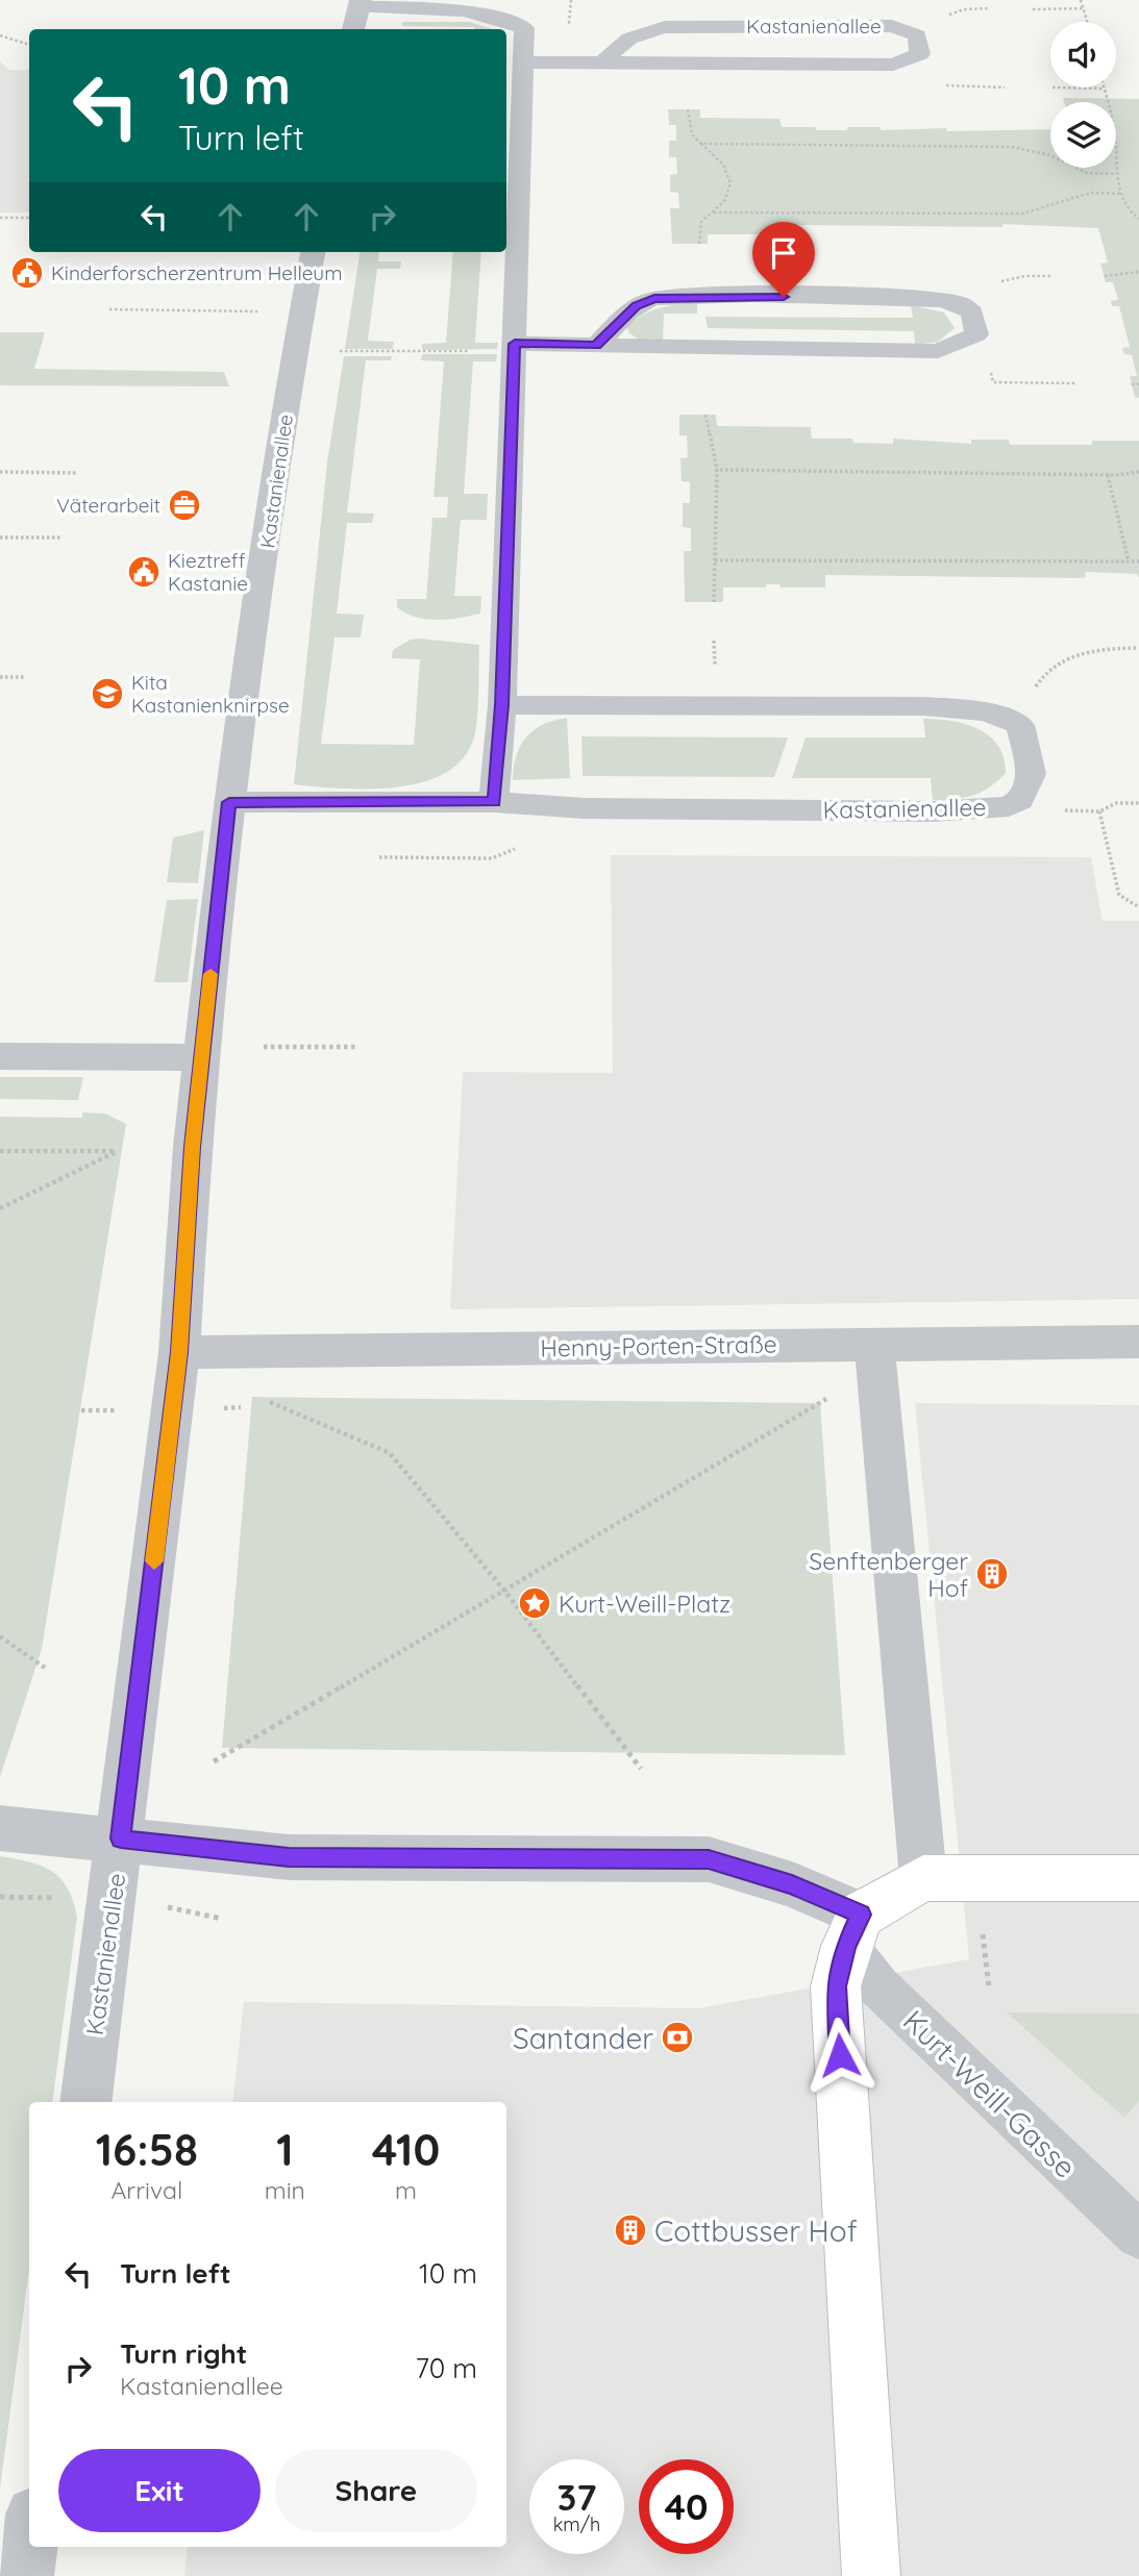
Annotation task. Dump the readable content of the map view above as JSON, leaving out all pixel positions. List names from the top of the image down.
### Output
{
  "streets": {
    "street": ["Kastanienallee", "Henny-Porten-Straße"],
    "lane": ["Kurt-Weill-Gasse"]
  },
  "crossings": [
    ["Kastanienallee", "Henny-Porten-Straße"]
  ],
  "places": {
    "public building": ["Kinderforscherzentrum Helleum", "Kieztreff Kastanie"],
    "office": ["Väterarbeit"],
    "school or university": ["Kita Kastanienknirpse"],
    "building": ["Senftenberger Hof", "Cottbusser Hof"],
    "place": ["Kurt-Weill-Platz"],
    "bank": ["Santander"]
  },
  "page": {
    "turn": ["10 m", "Turn left"],
    "eta": [
      "16:58",
      "Arrival",
      "1",
      "min",
      "410",
      "m"
    ],
    "list": [
      {
        "name": "Turn left",
        "value": "10 m"
      },
      {
        "name": "Turn right",
        "note": "Kastanienallee",
        "value": "70 m"
      }
    ],
    "buttons": ["Exit", "Share"],
    "speed": "37 km/h",
    "limit": "40"
  }
}
